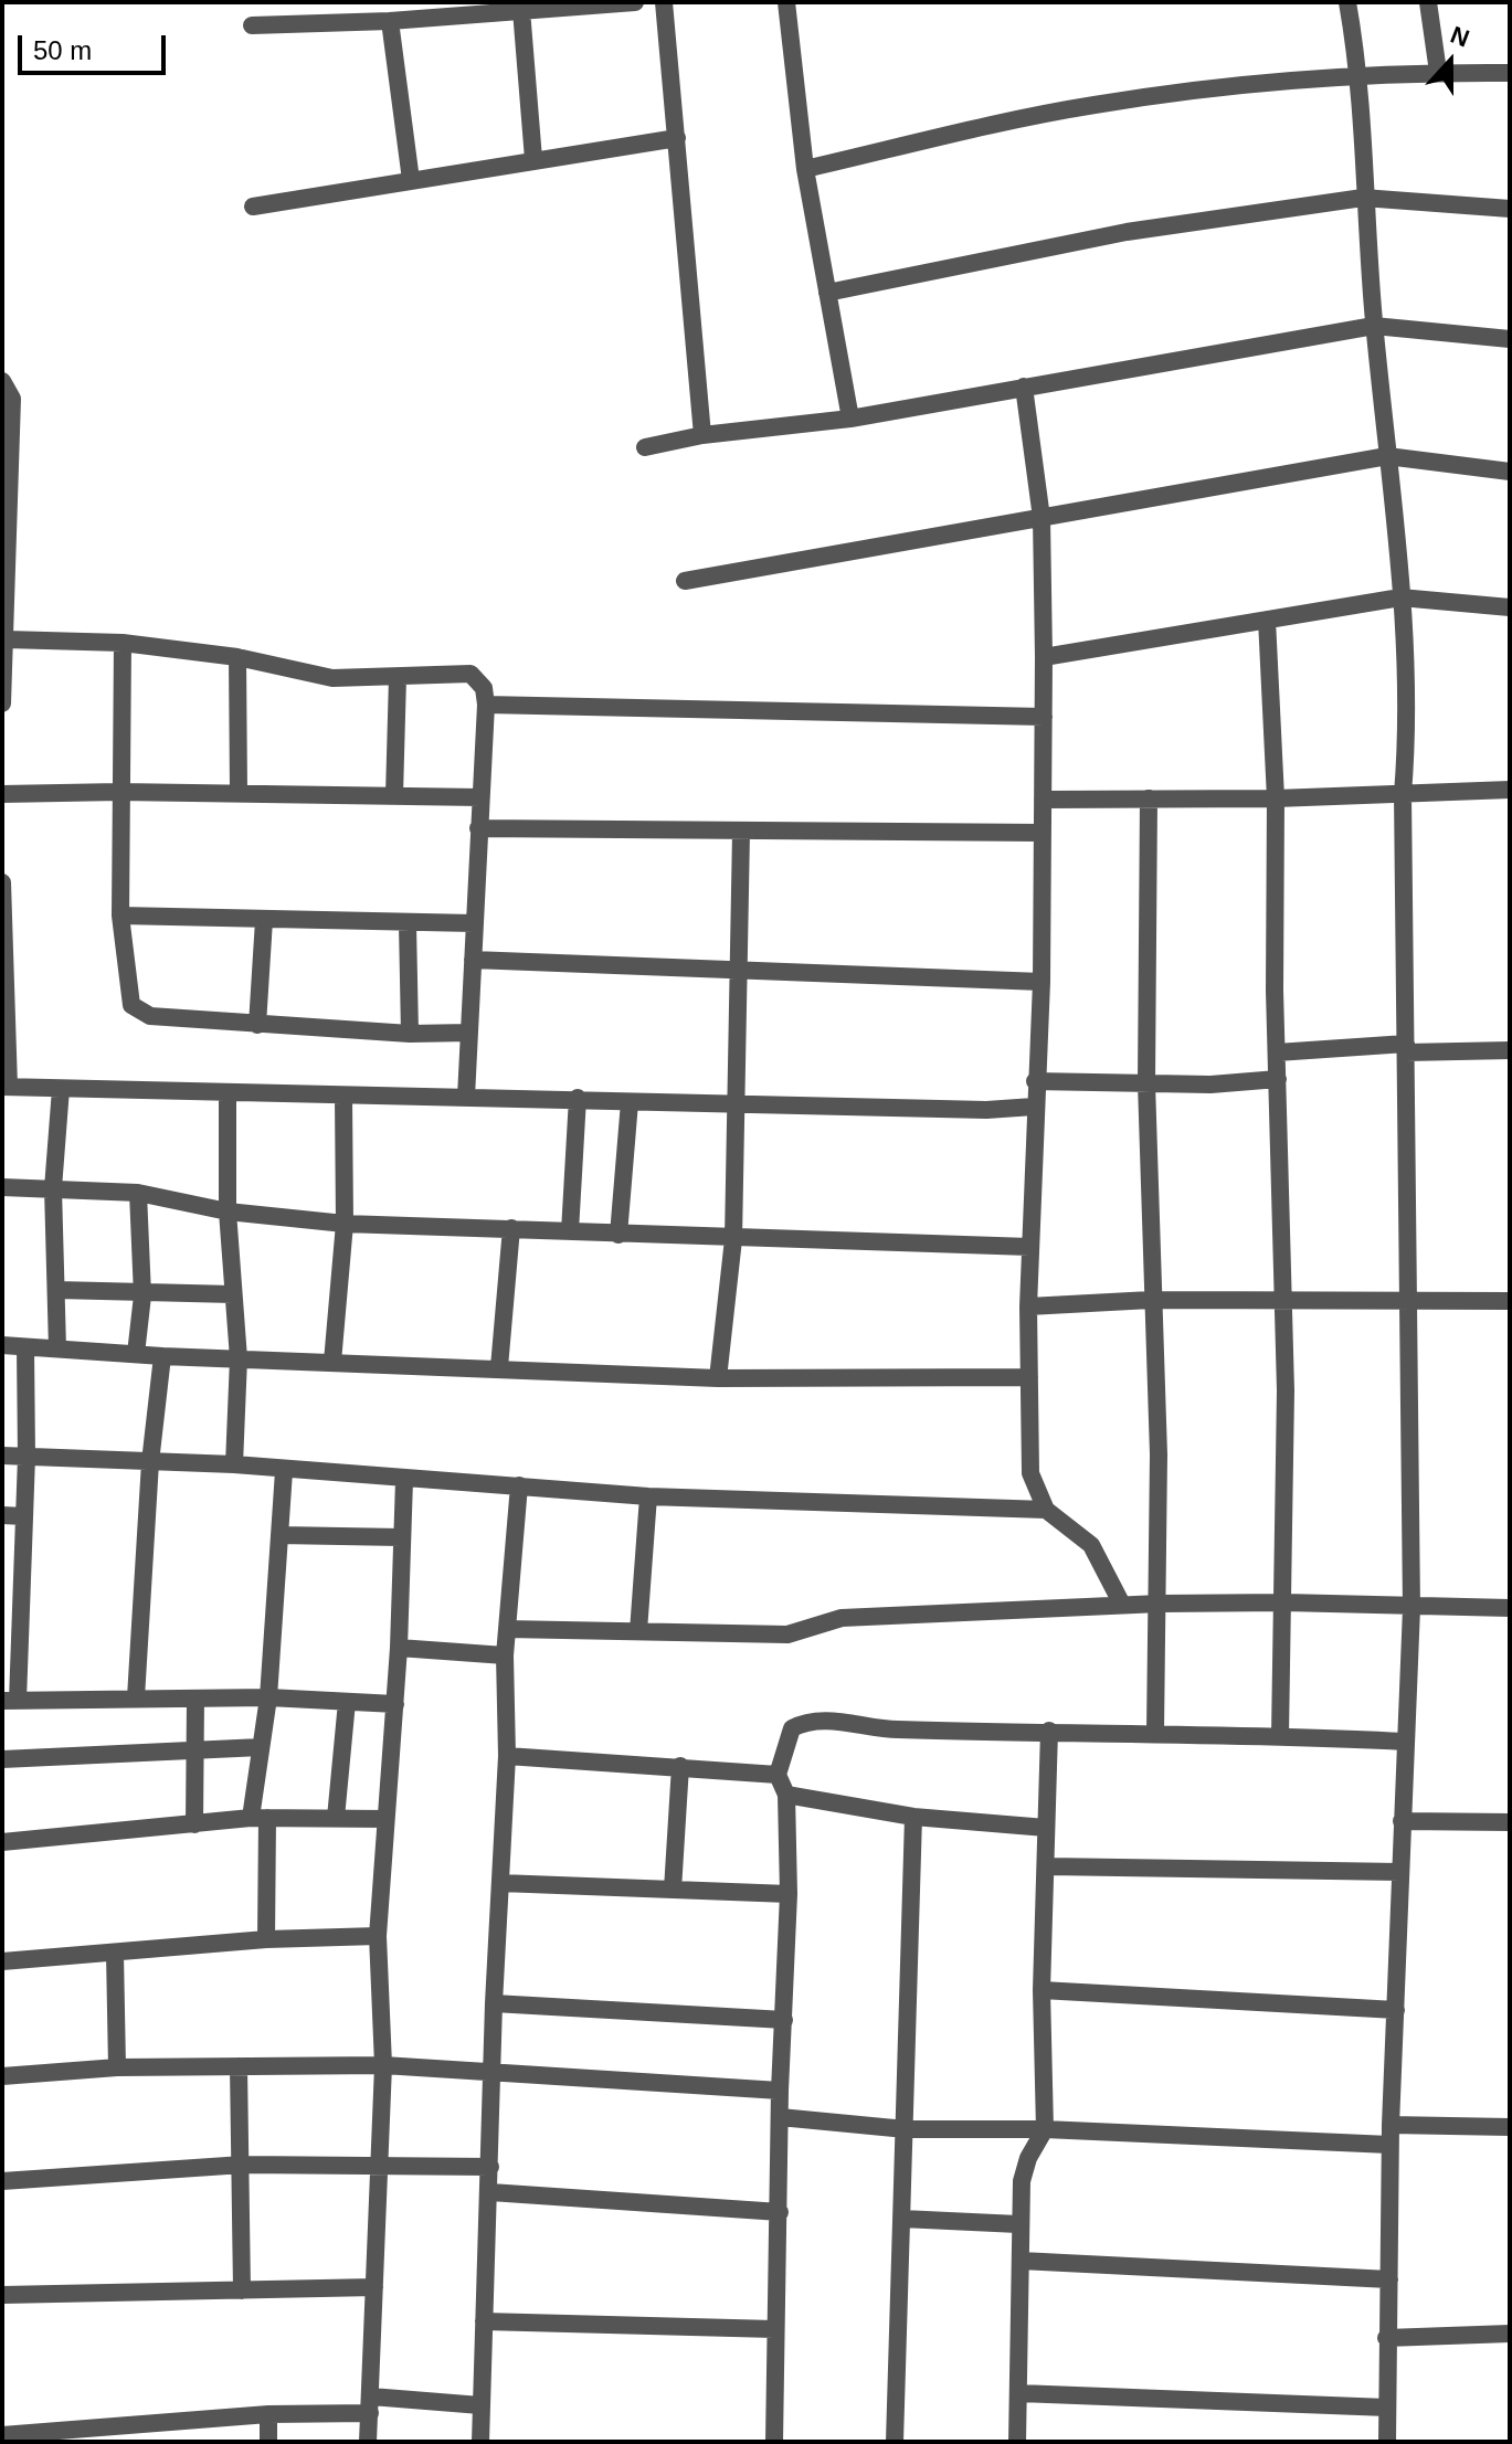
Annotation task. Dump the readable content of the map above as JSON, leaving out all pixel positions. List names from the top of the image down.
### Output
{
  "scale_bar": "50 m",
  "north": "top"
}
